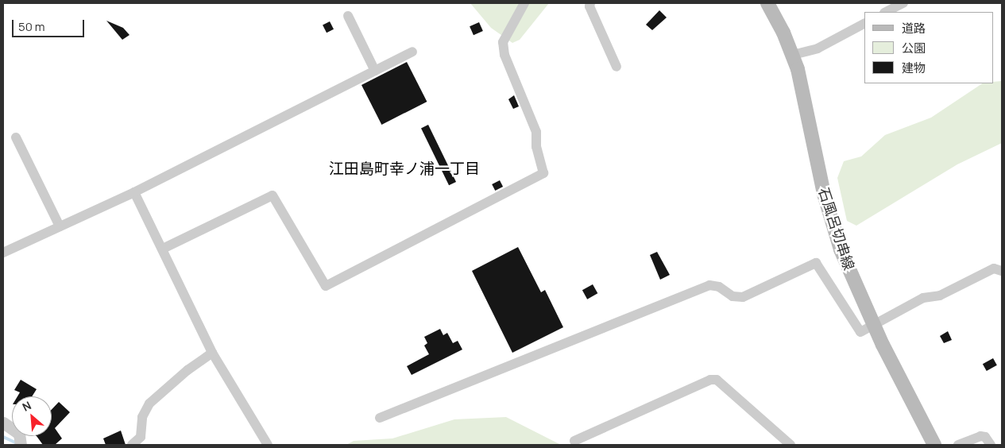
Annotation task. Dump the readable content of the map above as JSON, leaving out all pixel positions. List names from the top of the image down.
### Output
{
  "streets": {
    "main road": ["石風呂切串線"]
  },
  "districts": ["江田島町幸ノ浦一丁目"],
  "legend": ["道路", "公園", "建物"],
  "scale_bar": "50 m",
  "north": "top left"
}
